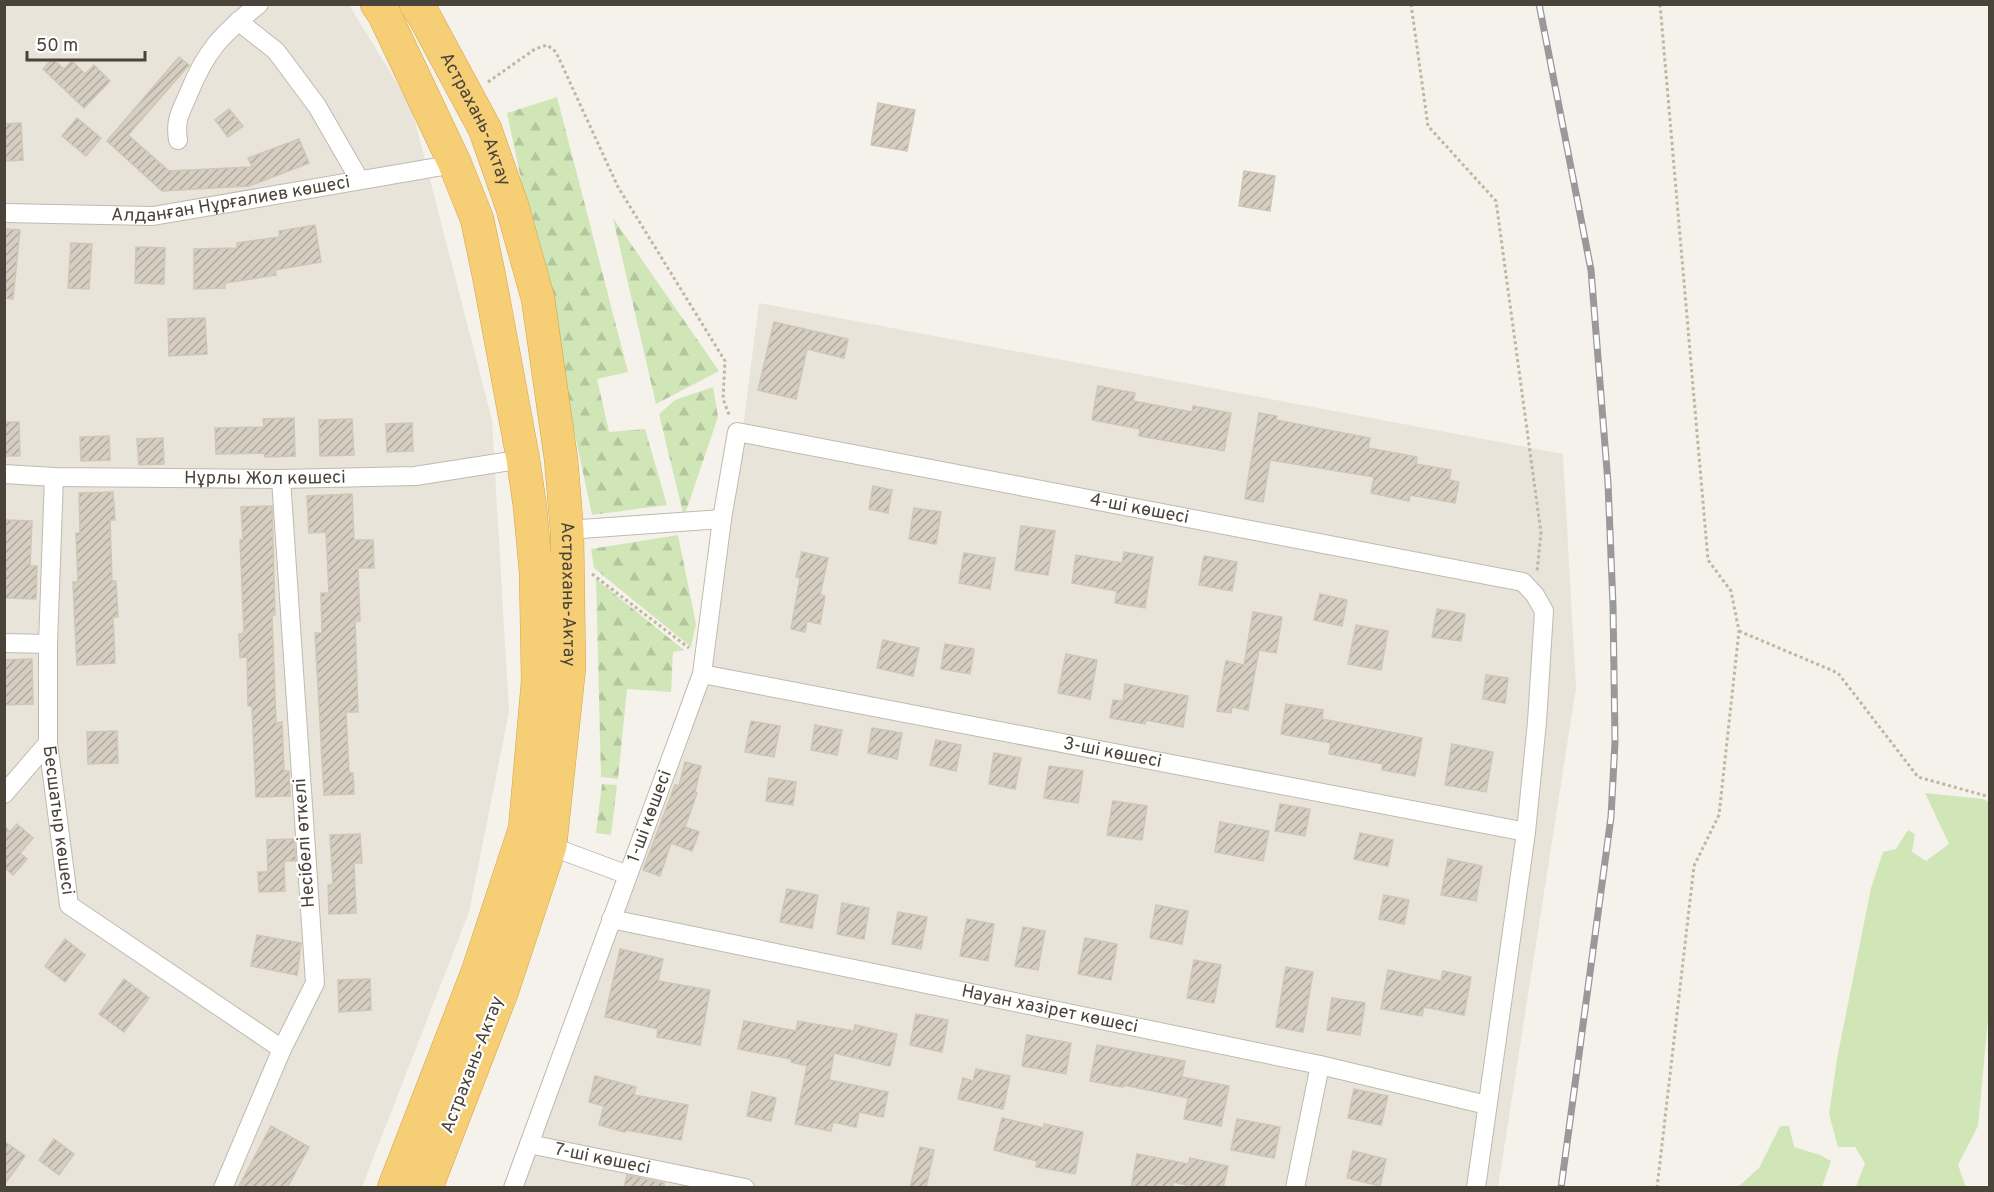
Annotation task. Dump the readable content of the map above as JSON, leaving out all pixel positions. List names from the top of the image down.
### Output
{
  "streets": {
    "highway": ["Астрахань-Актау"],
    "street": [
      "Алданған Нұрғалиев көшесі",
      "Нұрлы Жол көшесі",
      "4-шi көшесі",
      "3-шi көшесі",
      "1-шi көшесі",
      "Бесшатыр көшесі",
      "Несібелі өткелі",
      "Науан хазірет көшесі",
      "7-шi көшесі"
    ]
  },
  "crossings": [
    ["Нұрлы Жол көшесі", "Бесшатыр көшесі"],
    ["Нұрлы Жол көшесі", "Несібелі өткелі"],
    ["4-шi көшесі", "1-шi көшесі"],
    ["3-шi көшесі", "1-шi көшесі"],
    ["1-шi көшесі", "Науан хазірет көшесі"],
    ["1-шi көшесі", "7-шi көшесі"],
    ["Бесшатыр көшесі", "Несібелі өткелі"]
  ],
  "scale_bar": "50 m"
}
